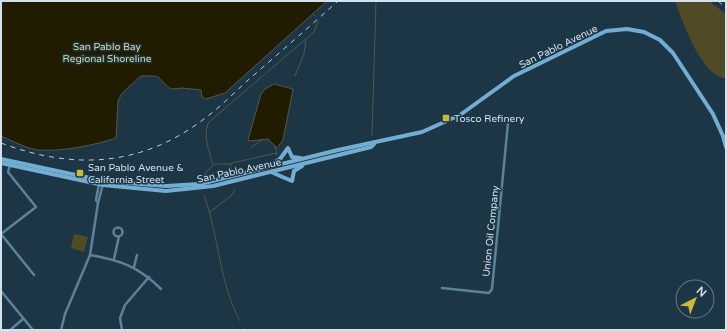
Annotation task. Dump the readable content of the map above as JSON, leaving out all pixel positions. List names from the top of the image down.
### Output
{
  "streets": {
    "main road": ["San Pablo Avenue"],
    "street": ["Union Oil Company"]
  },
  "parks": ["San Pablo Bay Regional Shoreline"],
  "places": {
    "transit": ["Tosco Refinery", "San Pablo Avenue & California Street"]
  },
  "north": "top right"
}
